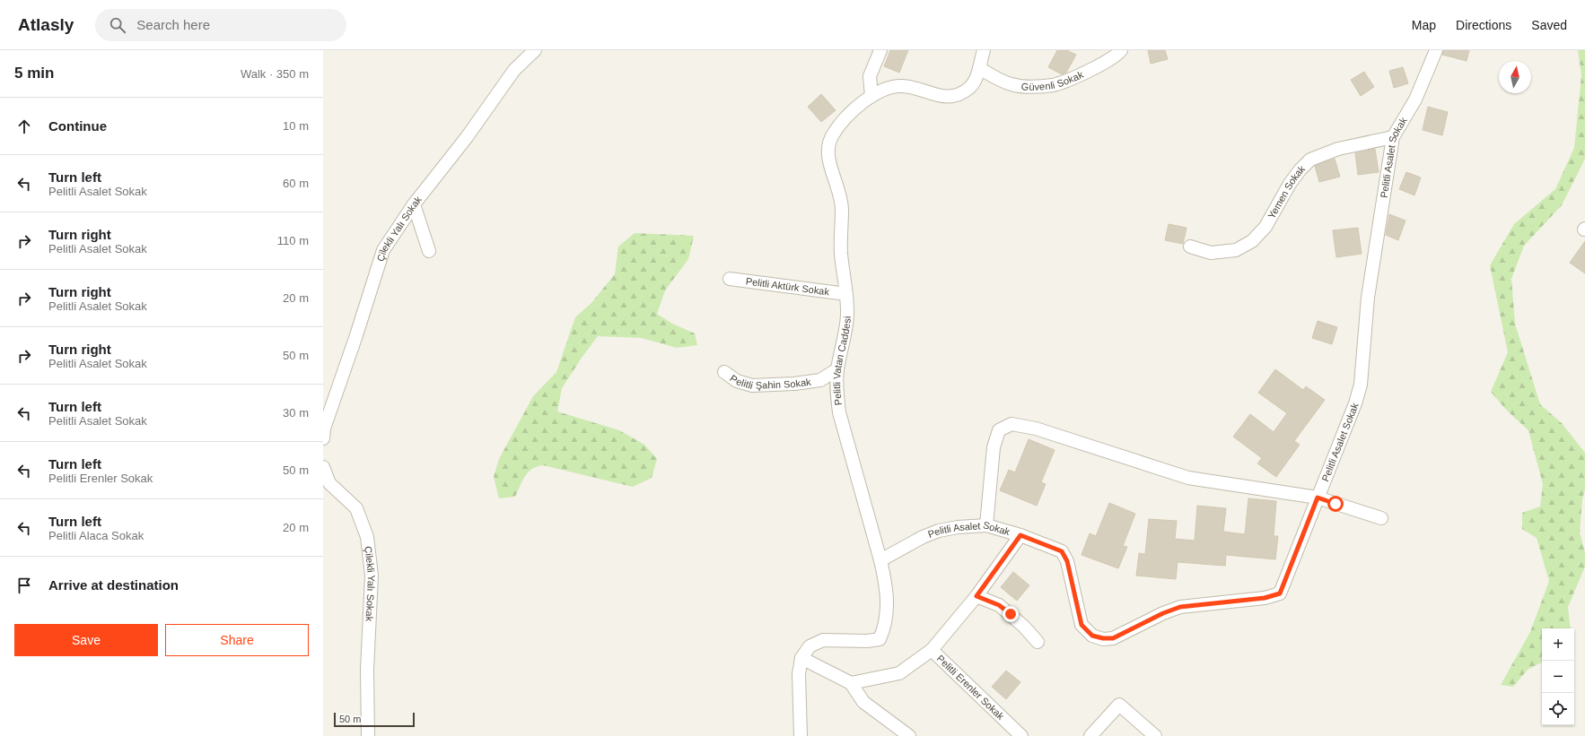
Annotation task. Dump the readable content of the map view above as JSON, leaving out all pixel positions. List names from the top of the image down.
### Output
{
  "streets": {
    "street": [
      "Güvenli Sokak",
      "Pelitli Asalet Sokak",
      "Yemen Sokak",
      "Çilekli Yalı Sokak",
      "Pelitli Aktürk Sokak",
      "Pelitli Vatan Caddesi",
      "Pelitli Şahin Sokak",
      "Pelitli Erenler Sokak"
    ]
  },
  "crossings": [
    ["Güvenli Sokak", "Pelitli Vatan Caddesi"],
    ["Pelitli Asalet Sokak", "Yemen Sokak"],
    ["Pelitli Asalet Sokak", "Pelitli Vatan Caddesi"],
    ["Pelitli Asalet Sokak", "Pelitli Erenler Sokak"],
    ["Pelitli Aktürk Sokak", "Pelitli Vatan Caddesi"],
    ["Pelitli Vatan Caddesi", "Pelitli Şahin Sokak"]
  ],
  "scale_bar": "50 m",
  "north": "top",
  "page": {
    "header": "Atlasly",
    "search": "Search here",
    "nav": ["Map", "Directions", "Saved"],
    "heading": ["5 min", "Walk · 350 m"],
    "list": [
      ["Continue", "10 m"],
      ["Turn left", "Pelitli Asalet Sokak", "60 m"],
      ["Turn right", "Pelitli Asalet Sokak", "110 m"],
      ["Turn right", "Pelitli Asalet Sokak", "20 m"],
      ["Turn right", "Pelitli Asalet Sokak", "50 m"],
      ["Turn left", "Pelitli Asalet Sokak", "30 m"],
      ["Turn left", "Pelitli Erenler Sokak", "50 m"],
      ["Turn left", "Pelitli Alaca Sokak", "20 m"],
      "Arrive at destination"
    ],
    "buttons": ["Save", "Share"],
    "map_buttons": ["+", "−"],
    "scale": "50 m"
  }
}
